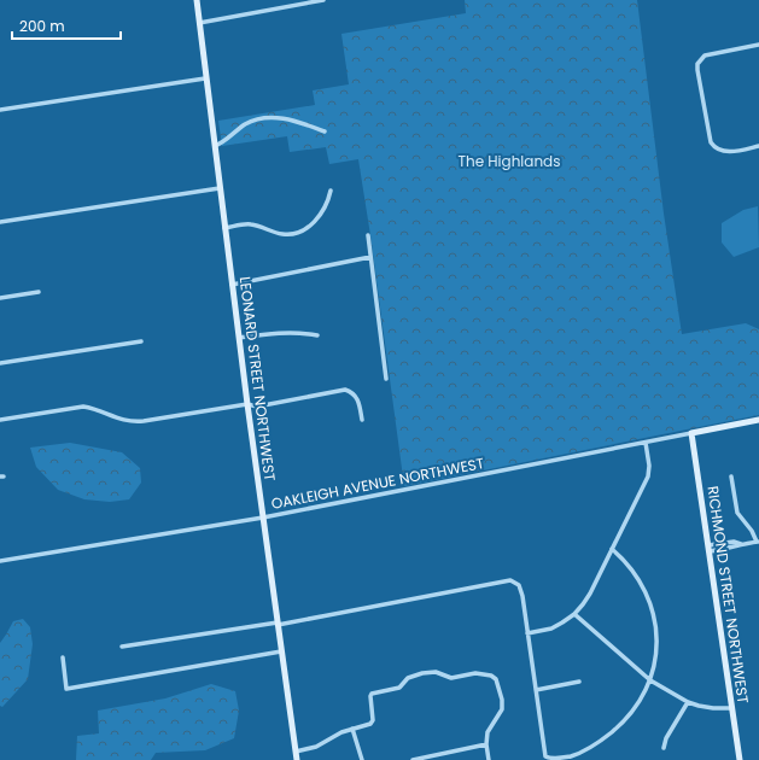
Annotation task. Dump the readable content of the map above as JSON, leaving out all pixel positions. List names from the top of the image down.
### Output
{
  "streets": {
    "main road": ["LEONARD STREET NORTHWEST", "OAKLEIGH AVENUE NORTHWEST", "RICHMOND STREET NORTHWEST"]
  },
  "crossings": [
    ["LEONARD STREET NORTHWEST", "OAKLEIGH AVENUE NORTHWEST"],
    ["OAKLEIGH AVENUE NORTHWEST", "RICHMOND STREET NORTHWEST"]
  ],
  "parks": ["The Highlands"],
  "scale_bar": "200 m"
}
